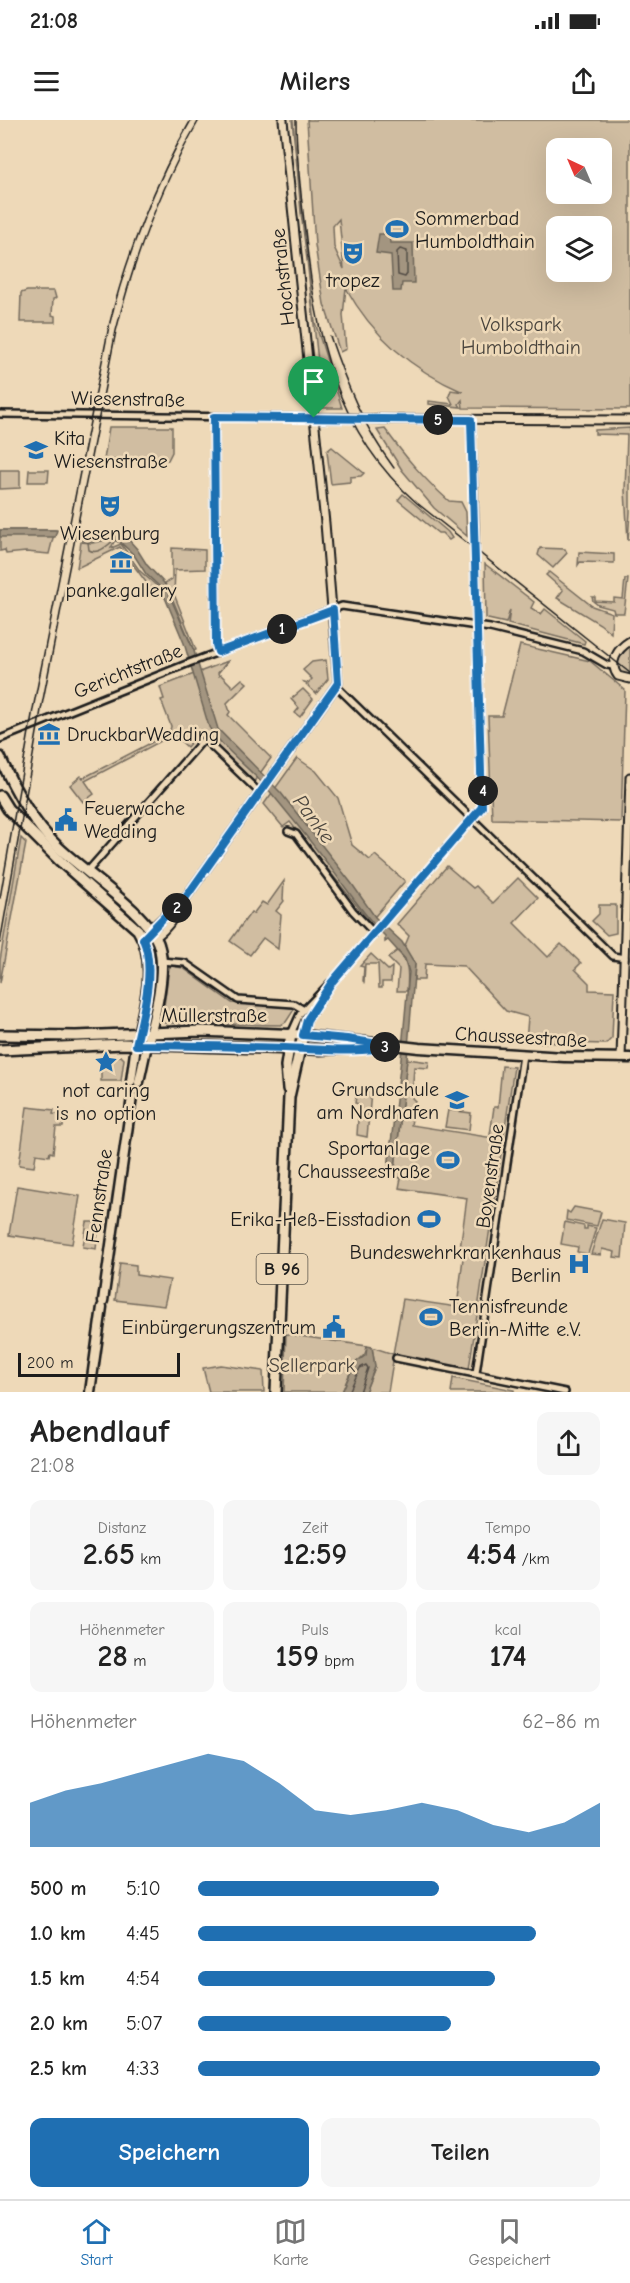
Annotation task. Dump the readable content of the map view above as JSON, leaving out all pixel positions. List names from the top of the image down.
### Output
{
  "streets": {
    "main road": [
      "Müllerstraße",
      "Chausseestraße",
      "Fennstraße",
      "B 96"
    ],
    "street": [
      "Hochstraße",
      "Wiesenstraße",
      "Gerichtstraße",
      "Boyenstraße"
    ]
  },
  "crossings": [
    ["Hochstraße", "Wiesenstraße"],
    ["Hochstraße", "Gerichtstraße"],
    ["Müllerstraße", "Chausseestraße"],
    ["Müllerstraße", "B 96"],
    ["Chausseestraße", "Boyenstraße"]
  ],
  "water": ["Panke"],
  "parks": ["Volkspark Humboldthain", "Sellerpark"],
  "places": {
    "sports": [
      "Sommerbad Humboldthain",
      "Sportanlage Chausseestraße",
      "Erika-Heß-Eisstadion",
      "Tennisfreunde Berlin-Mitte e.V."
    ],
    "theatre": ["tropez", "Wiesenburg"],
    "school or university": ["Kita Wiesenstraße", "Grundschule am Nordhafen"],
    "museum": ["panke.gallery", "DruckbarWedding"],
    "public building": ["Feuerwache Wedding", "Einbürgerungszentrum"],
    "place": ["not caring is no option"],
    "hospital": ["Bundeswehrkrankenhaus Berlin"]
  },
  "scale_bar": "200 m",
  "north": "top left",
  "page": {
    "status": "21:08",
    "header": "Milers",
    "pins": [
      "5",
      "1",
      "4",
      "2",
      "3"
    ],
    "scale": "200 m",
    "heading": ["Abendlauf", "21:08"],
    "stats": [
      ["Distanz", "2.65 km"],
      ["Zeit", "12:59"],
      ["Tempo", "4:54 /km"],
      ["Höhenmeter", "28 m"],
      ["Puls", "159 bpm"],
      ["kcal", "174"]
    ],
    "chart": ["Höhenmeter", "62–86 m"],
    "list": [
      {
        "name": "500 m",
        "note": "5:10"
      },
      {
        "name": "1.0 km",
        "note": "4:45"
      },
      {
        "name": "1.5 km",
        "note": "4:54"
      },
      {
        "name": "2.0 km",
        "note": "5:07"
      },
      {
        "name": "2.5 km",
        "note": "4:33"
      }
    ],
    "buttons": ["Speichern", "Teilen"],
    "tabs": ["Start", "Karte", "Gespeichert"]
  }
}
